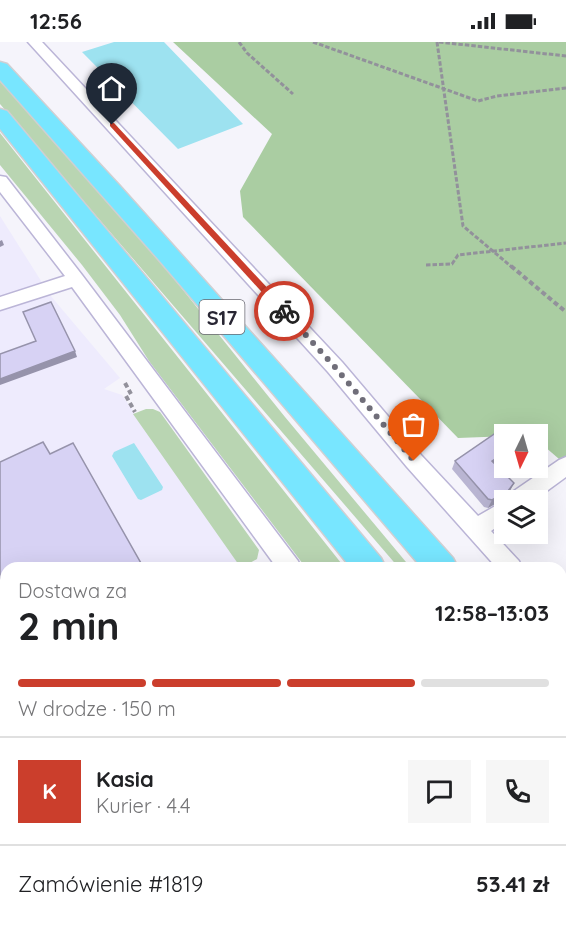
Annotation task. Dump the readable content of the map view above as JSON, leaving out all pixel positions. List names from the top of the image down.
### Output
{
  "streets": {
    "highway": ["S17"]
  },
  "north": "bottom",
  "page": {
    "status": "12:56",
    "heading": ["2 min", "Dostawa za", "12:58–13:03"],
    "panel": [
      "Kasia",
      "Kurier · 4.4",
      "Zamówienie #1819",
      "53.41 zł"
    ],
    "bar": "W drodze · 150 m",
    "round": "K"
  }
}
